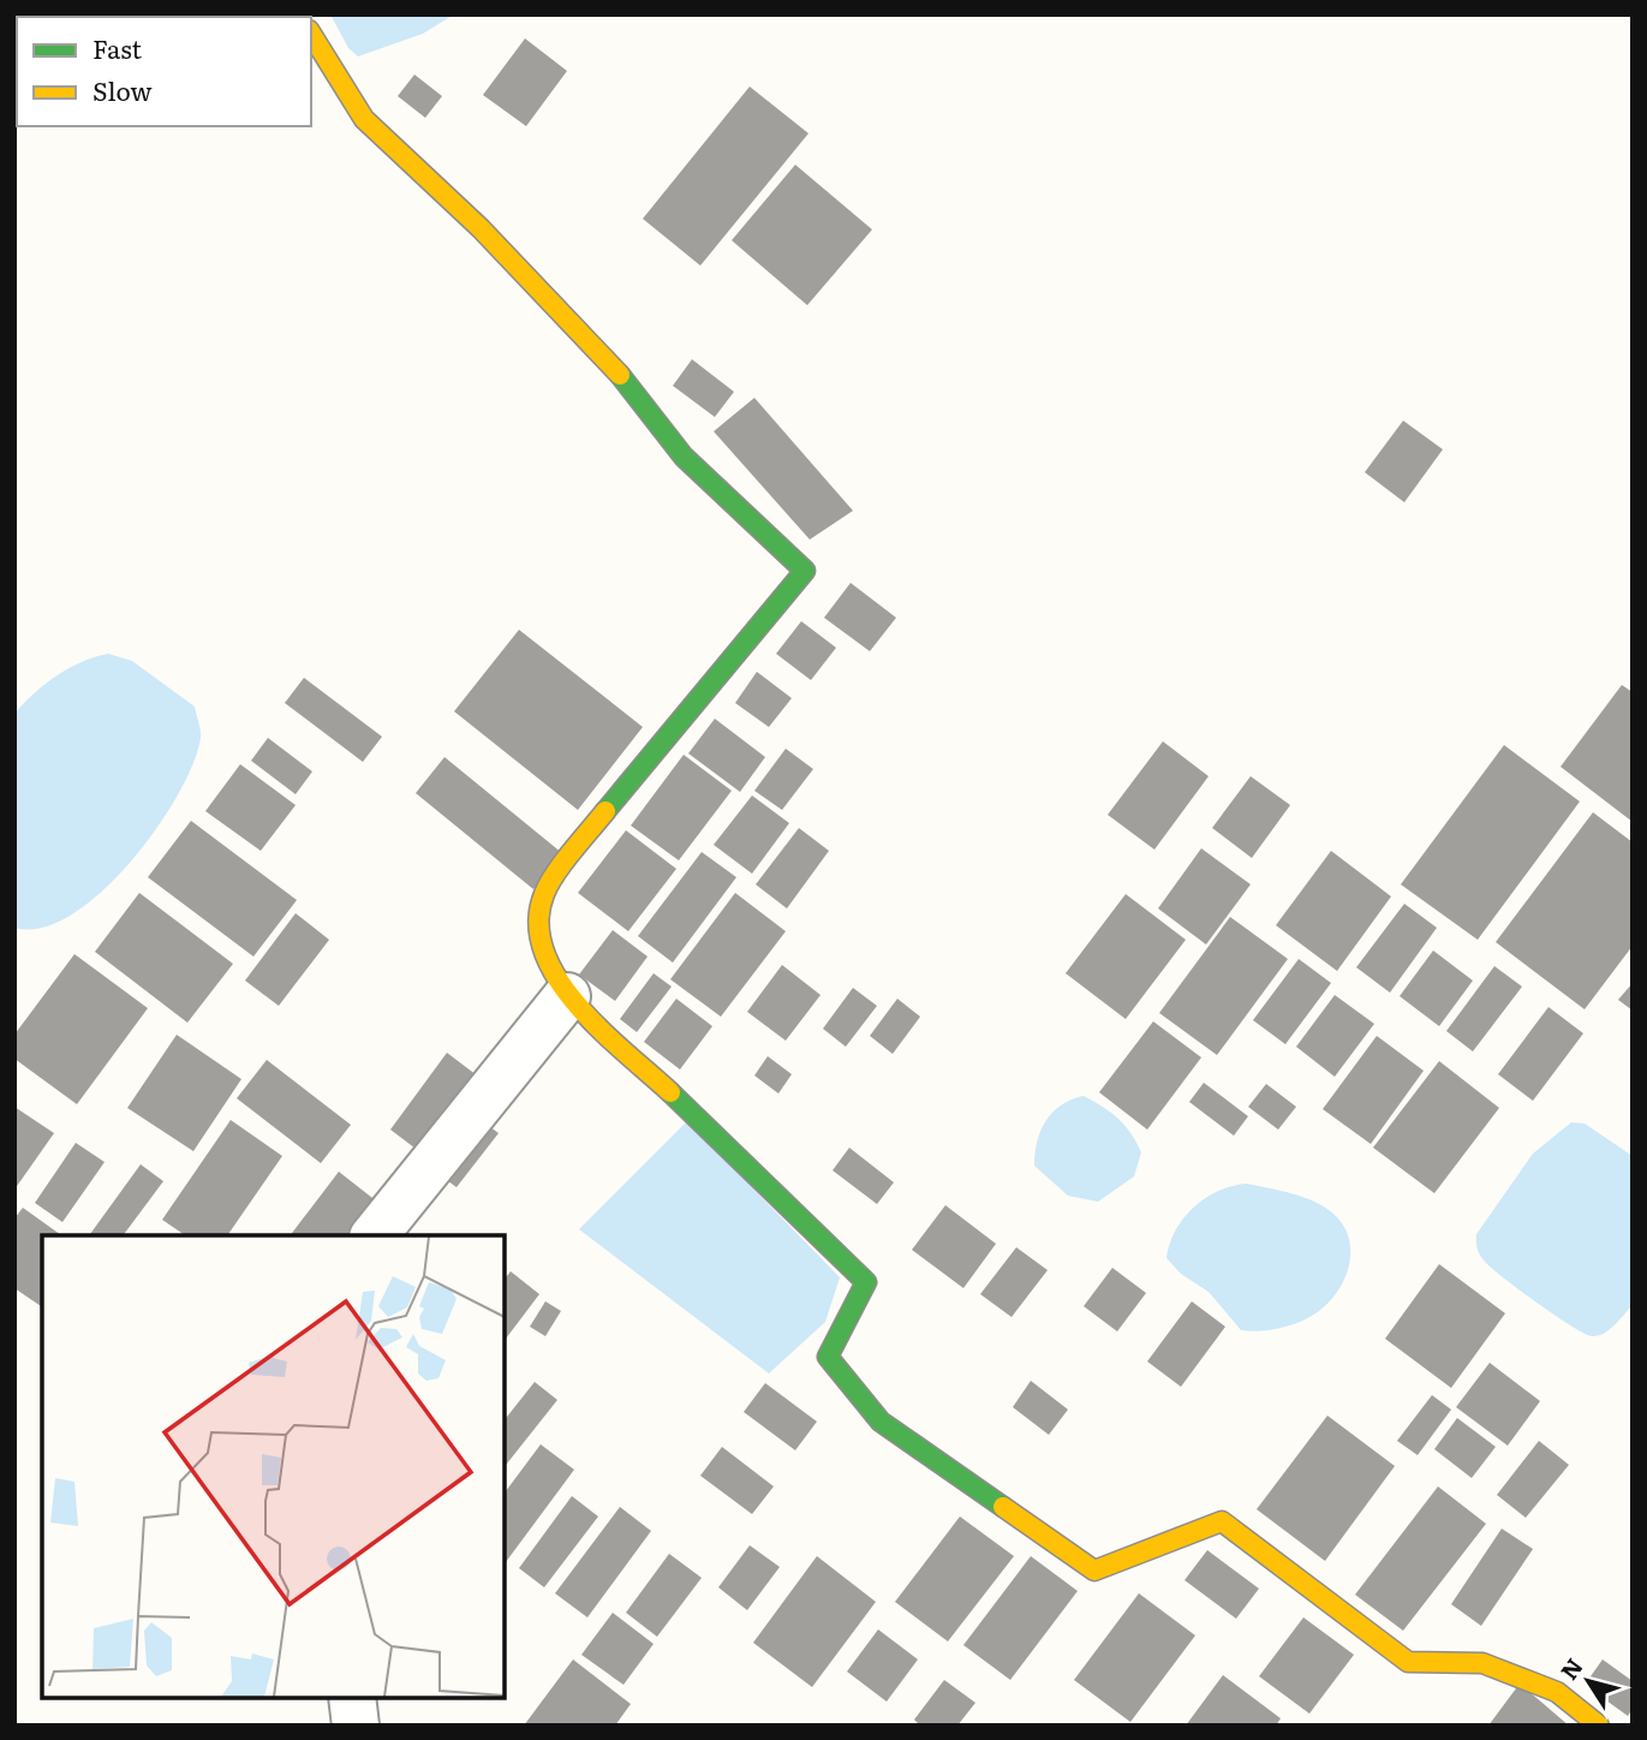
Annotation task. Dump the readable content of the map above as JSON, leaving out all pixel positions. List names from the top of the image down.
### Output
{
  "legend": ["Fast", "Slow"],
  "north": "top left"
}
